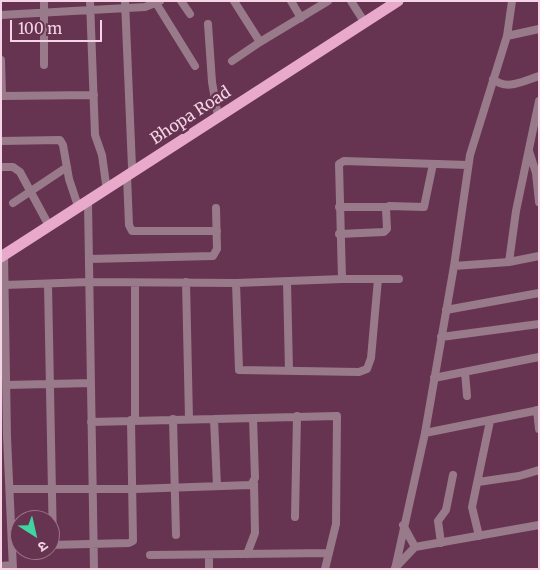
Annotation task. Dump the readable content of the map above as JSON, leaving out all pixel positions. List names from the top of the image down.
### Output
{
  "streets": {
    "main road": ["Bhopa Road"]
  },
  "scale_bar": "100 m",
  "north": "bottom right"
}
